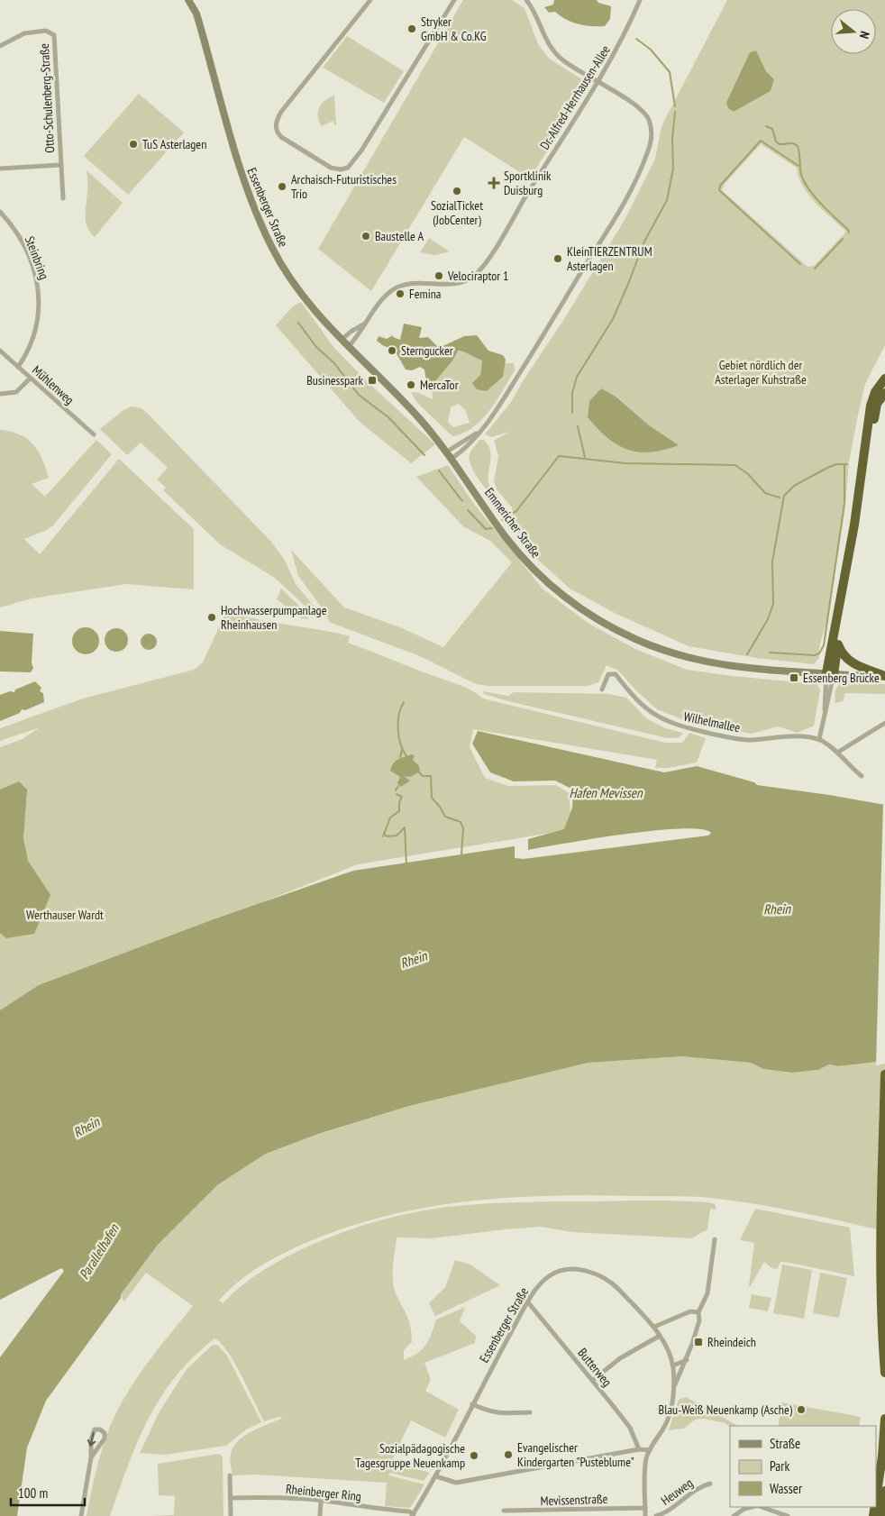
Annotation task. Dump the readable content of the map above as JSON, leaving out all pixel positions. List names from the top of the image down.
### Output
{
  "streets": {
    "main road": ["Essenberger Straße", "Emmericher Straße"],
    "street": [
      "Dr.-Alfred-Herrhausen-Allee",
      "Otto-Schulenberg-Straße",
      "Steinbring",
      "Mühlenweg",
      "Wilhelmallee",
      "Butterweg",
      "Heuweg",
      "Rheinberger Ring",
      "Mevissenstraße"
    ]
  },
  "crossings": [
    ["Dr.-Alfred-Herrhausen-Allee", "Essenberger Straße"],
    ["Essenberger Straße", "Emmericher Straße"],
    ["Essenberger Straße", "Butterweg"],
    ["Essenberger Straße", "Rheinberger Ring"],
    ["Steinbring", "Mühlenweg"]
  ],
  "water": ["Hafen Mevissen", "Rhein", "Parallelhafen"],
  "parks": ["Gebiet nördlich der Asterlager Kuhstraße", "Werthauser Wardt"],
  "places": {
    "other": [
      "Stryker GmbH & Co.KG",
      "TuS Asterlagen",
      "Archaisch-Futuristisches Trio",
      "SozialTicket (JobCenter)",
      "Baustelle A",
      "KleinTIERZENTRUM Asterlagen",
      "Velociraptor 1",
      "Femina",
      "Sterngucker",
      "MercaTor",
      "Hochwasserpumpanlage Rheinhausen",
      "Blau-Weiß Neuenkamp (Asche)",
      "Evangelischer Kindergarten \"Pusteblume\"",
      "Sozialpädagogische Tagesgruppe Neuenkamp"
    ],
    "health": ["Sportklinik Duisburg"],
    "transit": ["Businesspark", "Essenberg Brücke", "Rheindeich"]
  },
  "legend": ["Straße", "Park", "Wasser"],
  "scale_bar": "100 m",
  "north": "right"
}
